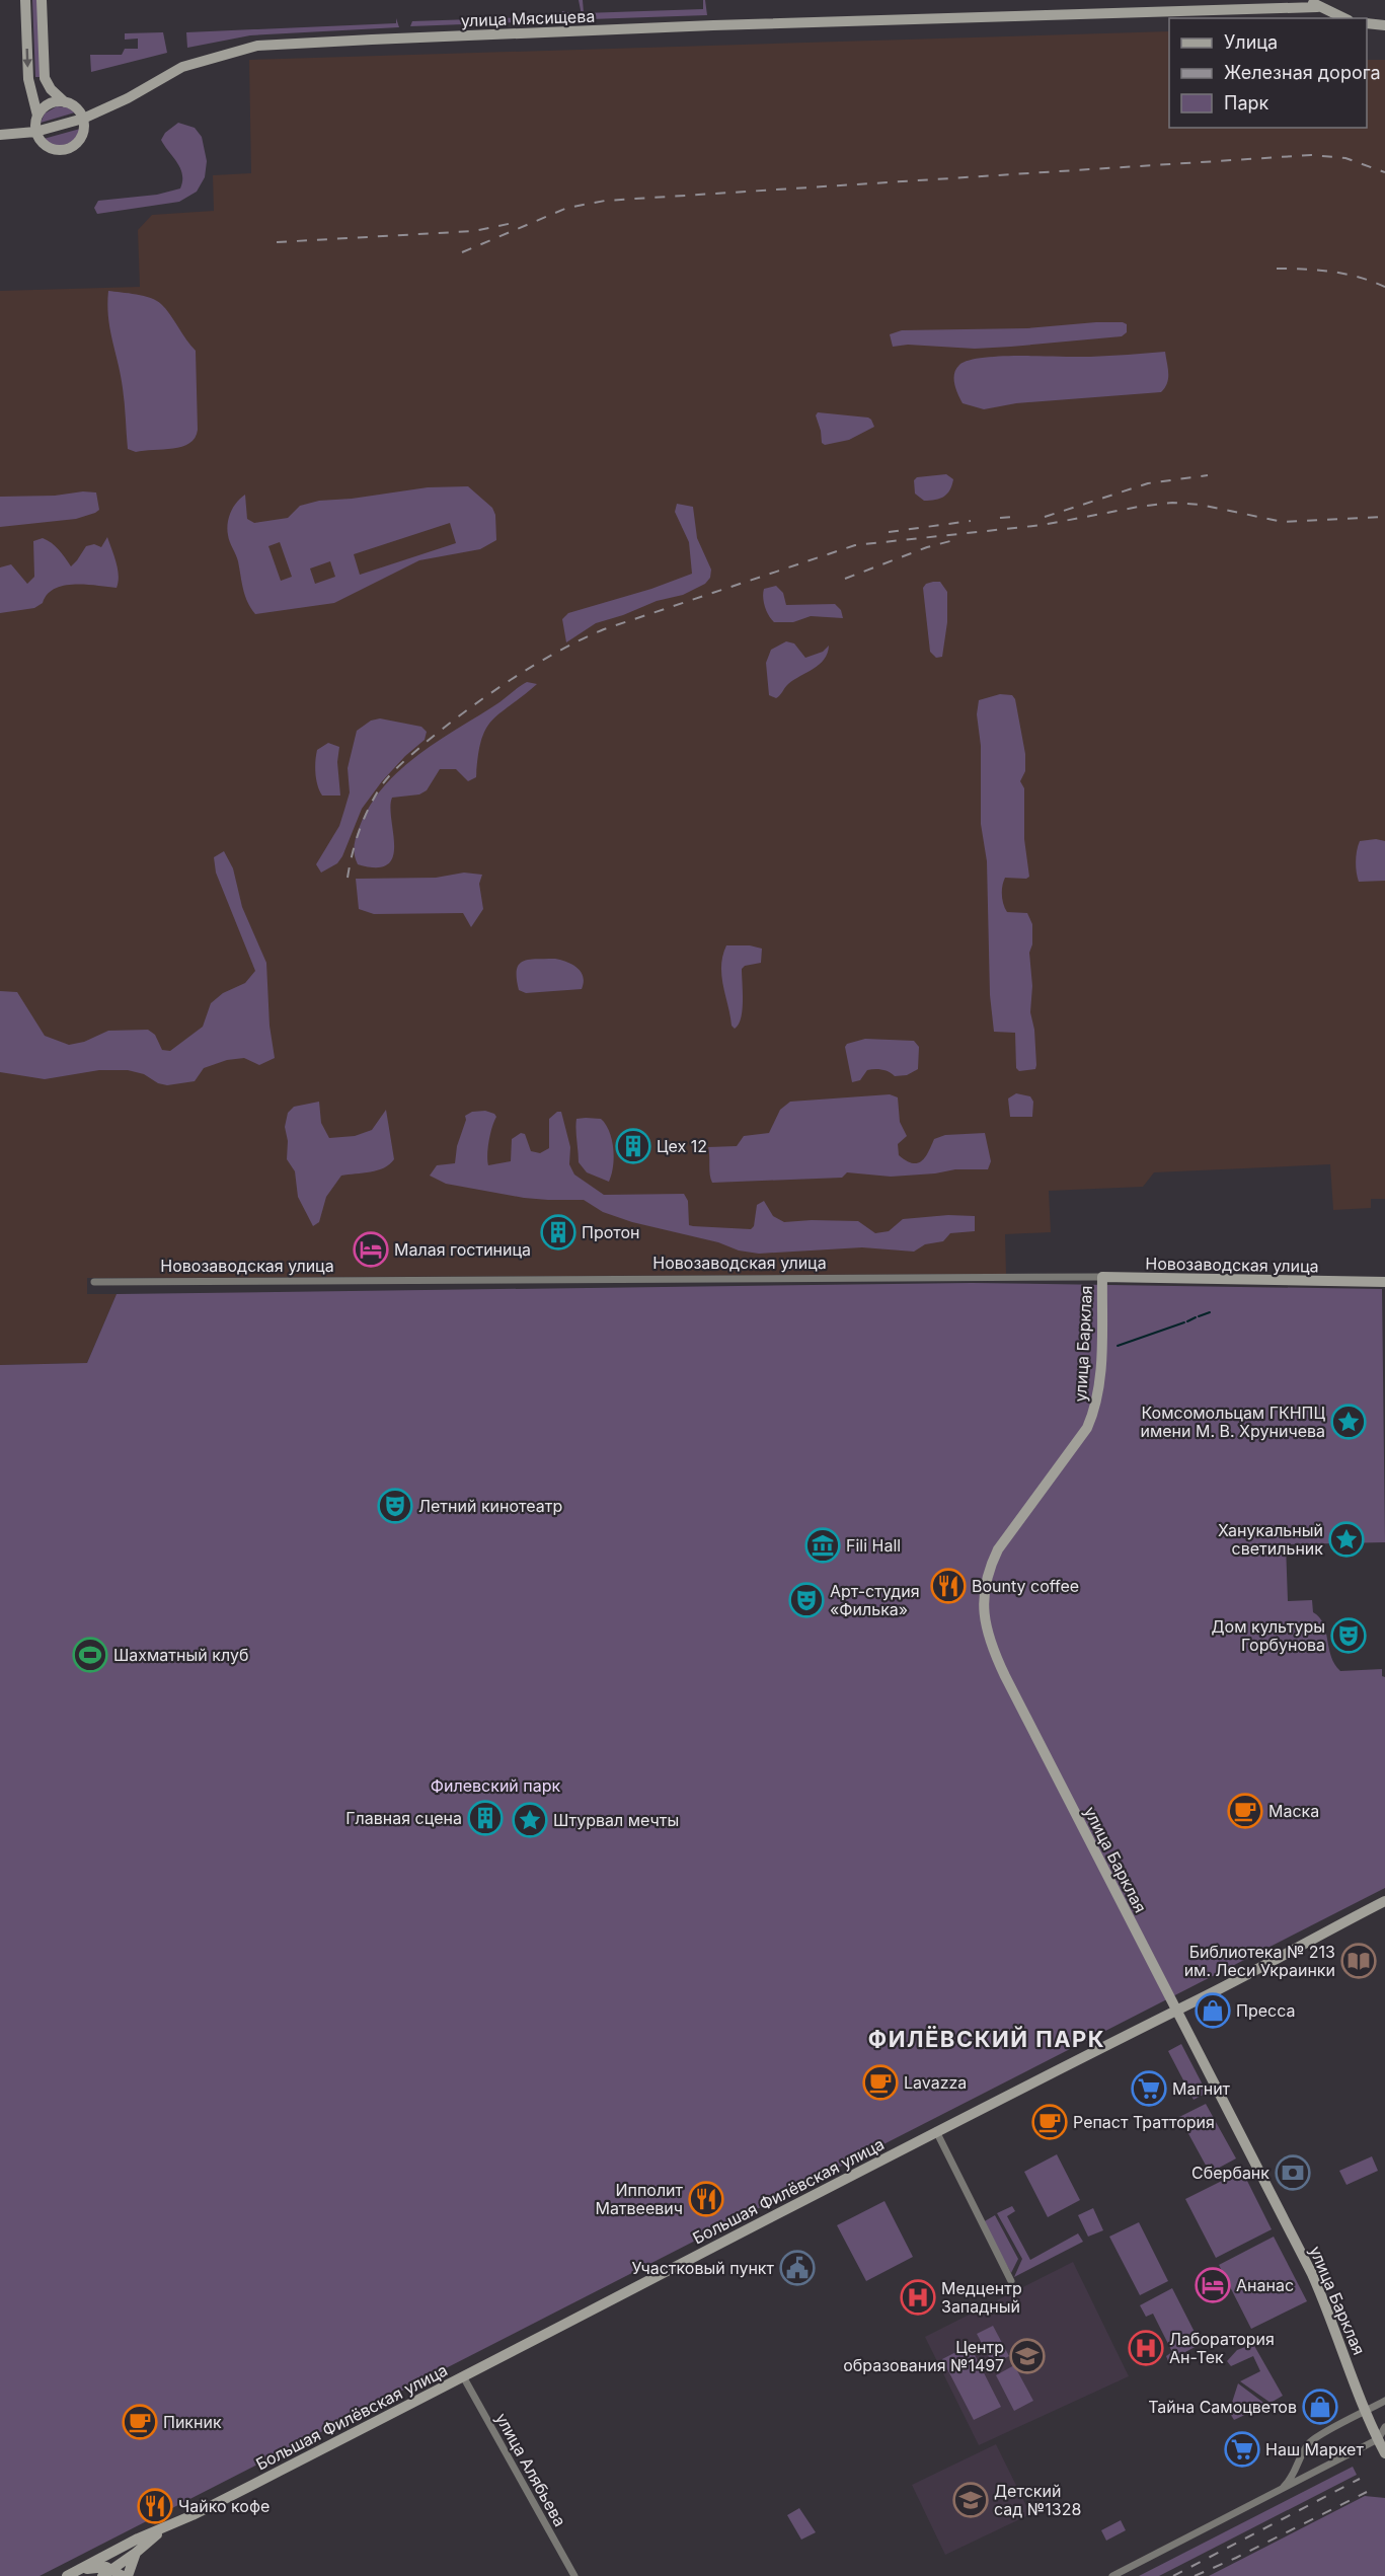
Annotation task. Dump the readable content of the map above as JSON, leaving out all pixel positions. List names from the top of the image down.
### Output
{
  "streets": {
    "street": [
      "улица Мясищева",
      "Новозаводская улица",
      "улица Барклая",
      "Большая Филёвская улица",
      "улица Алябьева"
    ]
  },
  "crossings": [
    ["Новозаводская улица", "улица Барклая"],
    ["улица Барклая", "Большая Филёвская улица"],
    ["Большая Филёвская улица", "улица Алябьева"]
  ],
  "districts": ["ФИЛЁВСКИЙ ПАРК"],
  "parks": ["Филевский парк"],
  "places": {
    "building": ["Цех 12", "Протон", "Главная сцена"],
    "hotel": ["Малая гостиница", "Ананас"],
    "place": ["Комсомольцам ГКНПЦ имени М. В. Хруничева", "Ханукальный светильник", "Штурвал мечты"],
    "theatre": ["Летний кинотеатр", "Арт-студия «Филька»", "Дом культуры Горбунова"],
    "museum": ["Fili Hall"],
    "restaurant": ["Bounty coffee", "Ипполит Матвеевич", "Чайко кофе"],
    "sports": ["Шахматный клуб"],
    "cafe": [
      "Маска",
      "Lavazza",
      "Репаст Траттория",
      "Пикник"
    ],
    "library": ["Библиотека № 213 им. Леси Украинки"],
    "shop": ["Пресса", "Тайна Самоцветов"],
    "supermarket": ["Магнит", "Наш Маркет"],
    "bank": ["Сбербанк"],
    "public building": ["Участковый пункт"],
    "hospital": ["Медцентр Западный", "Лаборатория Ан-Тек"],
    "school or university": ["Центр образования №1497", "Детский сад №1328"]
  },
  "legend": ["Улица", "Железная дорога", "Парк"]
}
